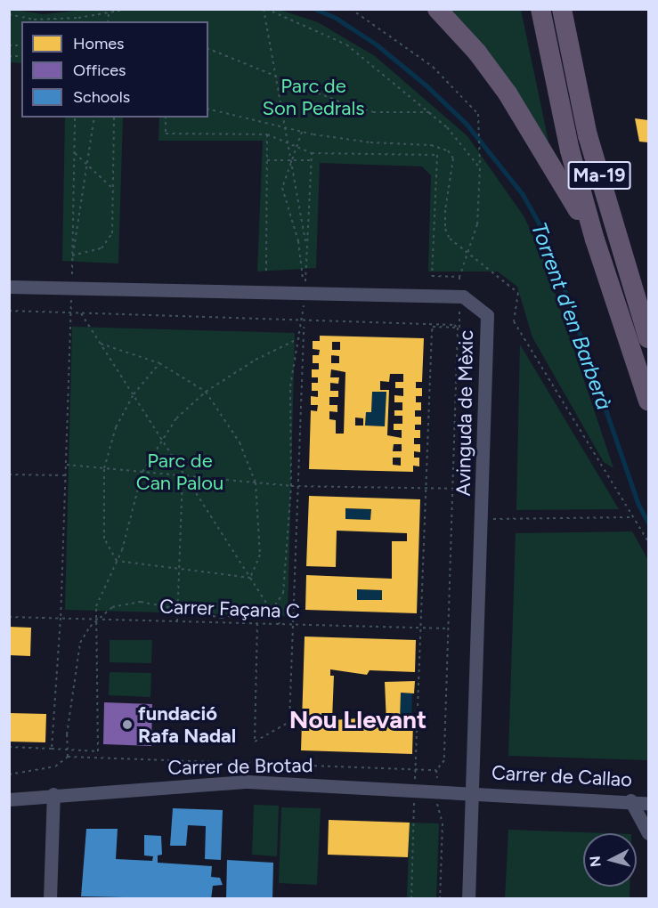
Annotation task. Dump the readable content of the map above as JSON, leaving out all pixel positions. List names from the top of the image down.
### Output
{
  "streets": {
    "highway": ["Ma-19"],
    "street": ["Avinguda de Mèxic", "Carrer de Brotad", "Carrer de Callao"],
    "path": ["Carrer Façana C"]
  },
  "crossings": [
    ["Avinguda de Mèxic", "Carrer de Brotad"],
    ["Avinguda de Mèxic", "Carrer de Callao"],
    ["Carrer de Brotad", "Carrer de Callao"]
  ],
  "districts": ["Nou Llevant"],
  "water": ["Torrent d'en Barberà"],
  "parks": ["Parc de Son Pedrals", "Parc de Can Palou"],
  "places": ["fundació Rafa Nadal"],
  "legend": ["Homes", "Offices", "Schools"],
  "north": "left"
}
